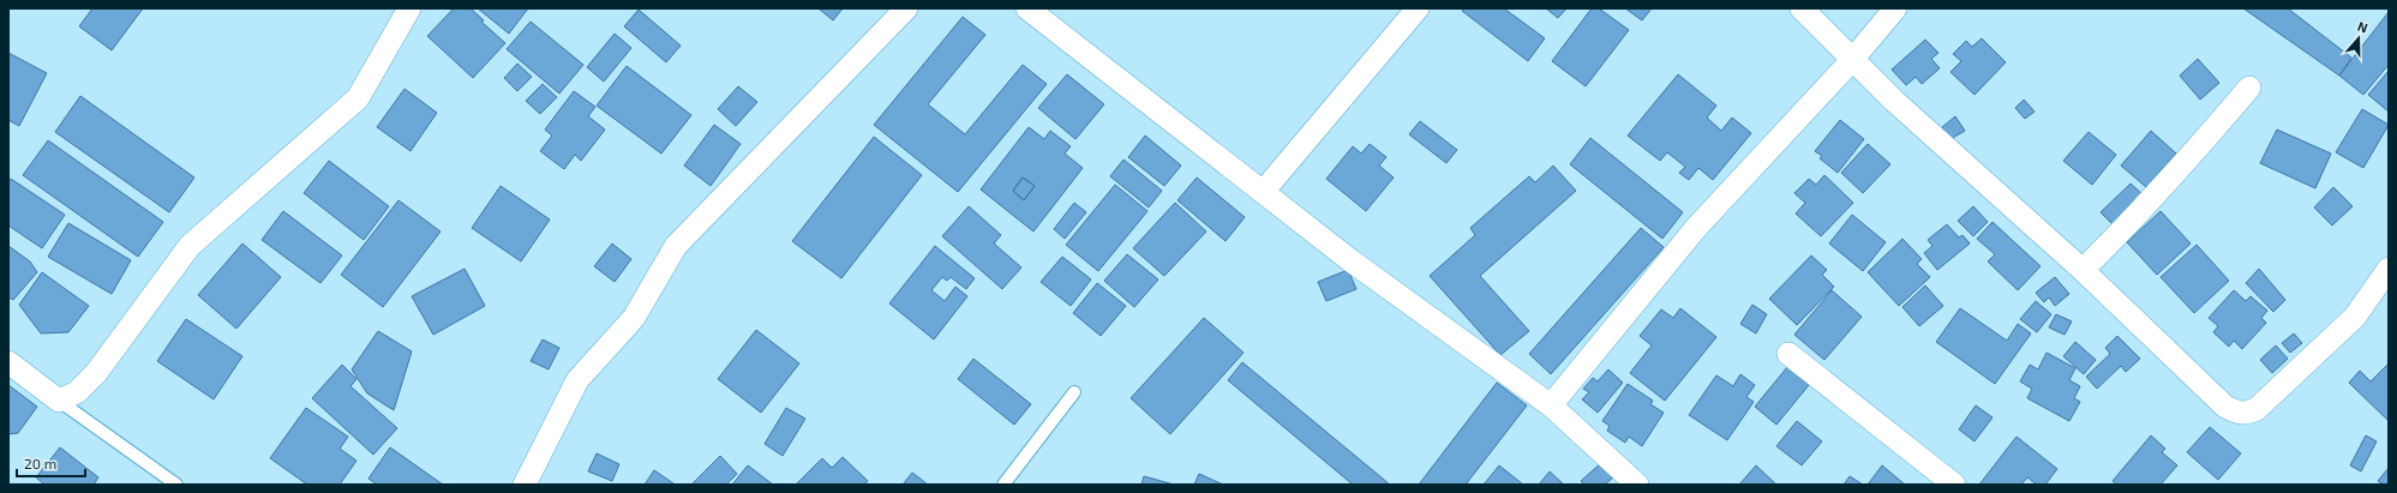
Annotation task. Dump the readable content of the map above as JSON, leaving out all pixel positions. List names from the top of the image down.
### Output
{
  "scale_bar": "20 m",
  "north": "top"
}
